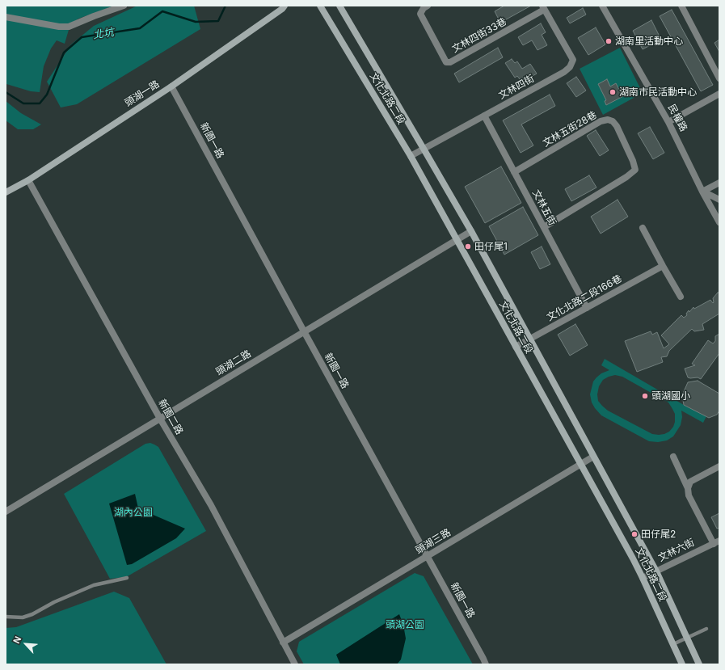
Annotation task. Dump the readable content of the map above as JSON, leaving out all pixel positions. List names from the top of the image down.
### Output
{
  "streets": {
    "street": [
      "文林四街33巷",
      "文林四街",
      "頭湖一路",
      "文化北路二段",
      "民權路",
      "文林五街28巷",
      "新園一路",
      "文林五街",
      "文化北路二段166巷",
      "頭湖二路",
      "新園二路",
      "頭湖三路",
      "文林六街"
    ]
  },
  "crossings": [
    ["文林四街33巷", "文林四街"],
    ["文林四街", "文化北路二段"],
    ["文林四街", "文林五街"],
    ["頭湖一路", "新園一路"],
    ["頭湖一路", "新園二路"],
    ["文化北路二段", "文化北路二段166巷"],
    ["文化北路二段", "頭湖二路"],
    ["文化北路二段", "頭湖三路"],
    ["文化北路二段", "文林六街"],
    ["文林五街28巷", "文林五街"],
    ["新園一路", "頭湖二路"],
    ["新園一路", "頭湖三路"],
    ["文林五街", "文化北路二段166巷"],
    ["頭湖二路", "新園二路"],
    ["新園二路", "頭湖三路"]
  ],
  "water": ["北坑"],
  "parks": ["湖內公園", "頭湖公園"],
  "places": [
    "湖南里活動中心",
    "湖南市民活動中心",
    "田仔尾1",
    "頭湖國小",
    "田仔尾2"
  ],
  "north": "top left"
}
